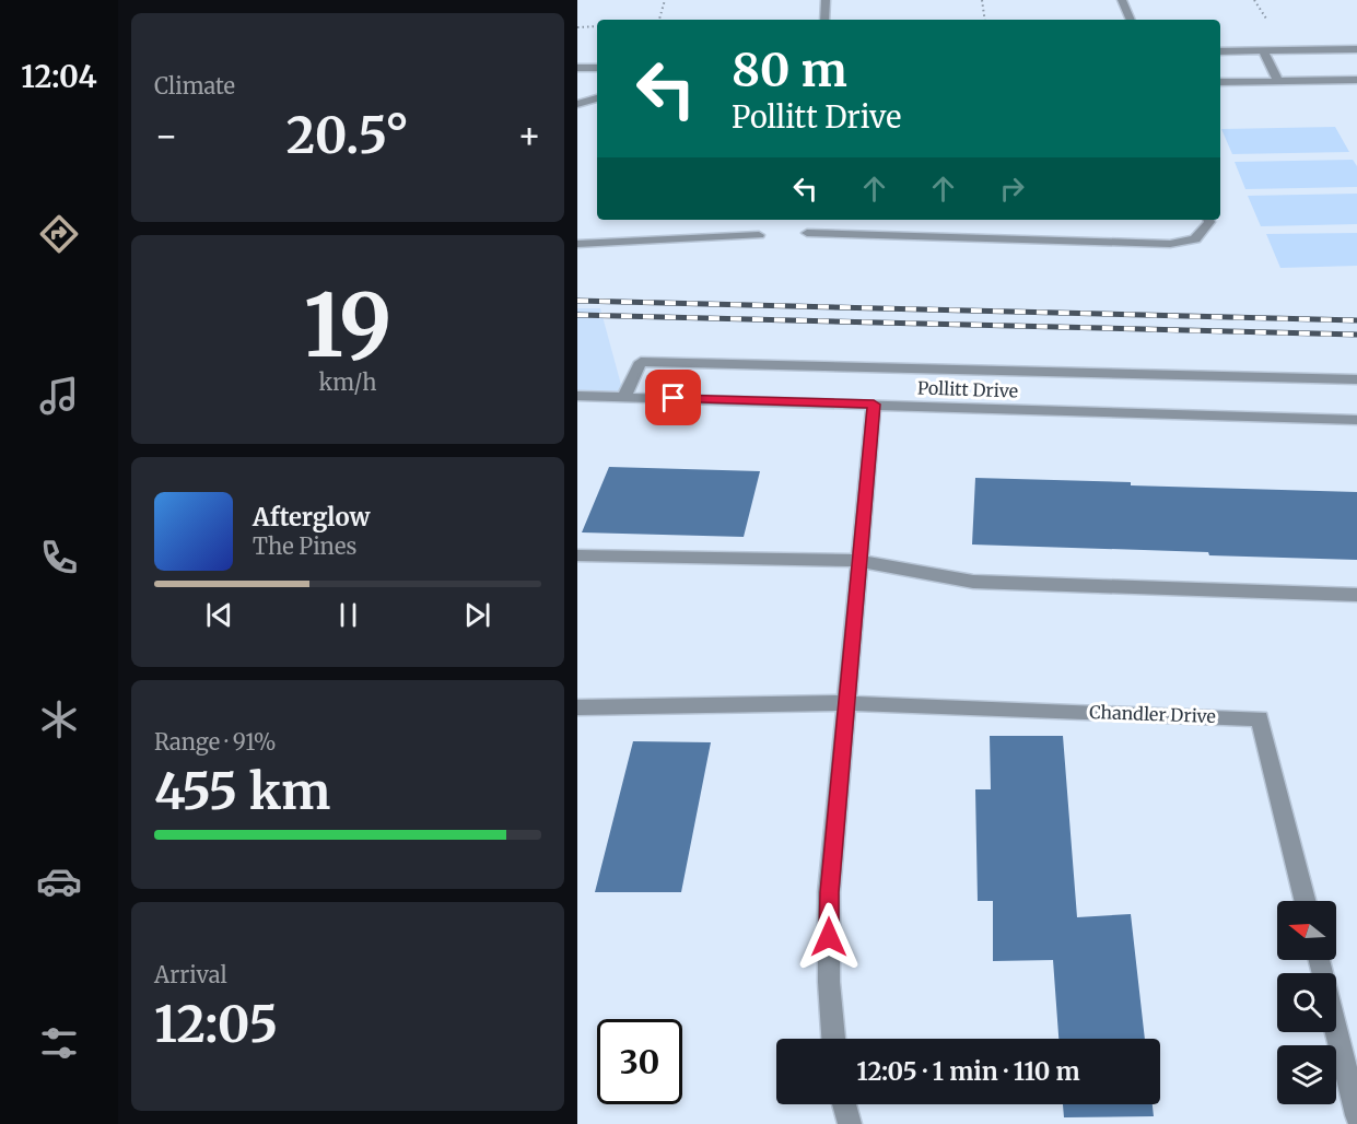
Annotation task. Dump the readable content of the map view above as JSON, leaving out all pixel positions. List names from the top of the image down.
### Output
{
  "streets": {
    "street": ["Pollitt Drive", "Chandler Drive"]
  },
  "north": "left",
  "page": {
    "tabs": "12:04",
    "tile": [
      "Climate",
      ["19", "km/h"],
      ["Range · 91%", "455 km"],
      ["Arrival", "12:05"]
    ],
    "turn": ["80 m", "Pollitt Drive"],
    "heat": ["−", "20.5°", "+"],
    "song": ["Afterglow", "The Pines"],
    "limit": "30",
    "trip": "12:05 · 1 min · 110 m"
  }
}
